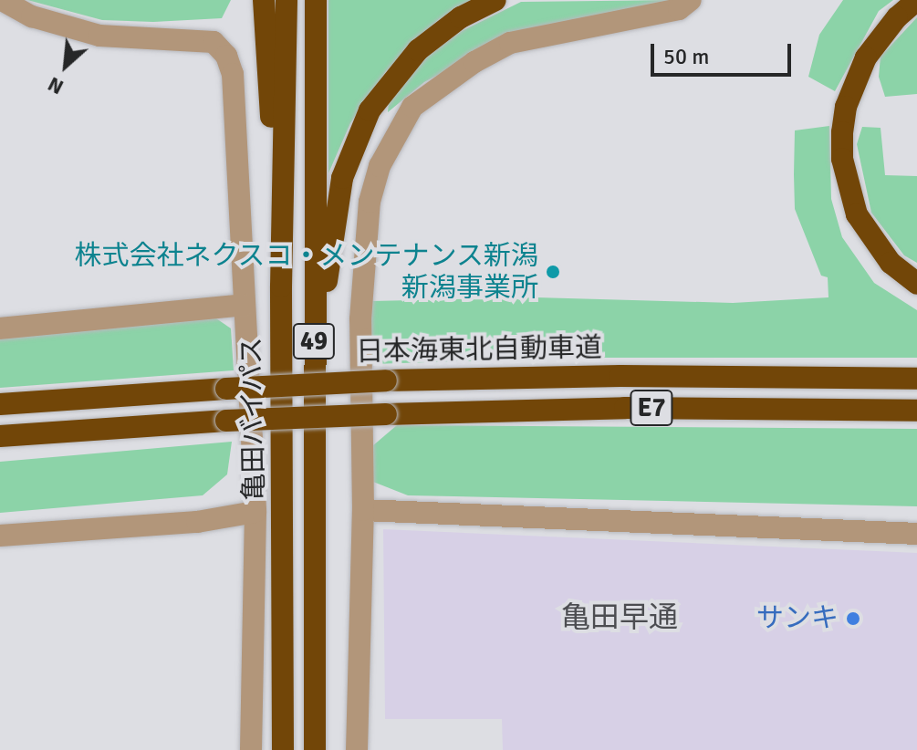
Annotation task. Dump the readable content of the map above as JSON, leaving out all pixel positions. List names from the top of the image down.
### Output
{
  "streets": {
    "highway": [
      "49",
      "日本海東北自動車道",
      "E7",
      "亀田バイパス"
    ]
  },
  "districts": ["亀田早通"],
  "places": ["株式会社ネクスコ・メンテナンス新潟 新潟事業所", "サンキ"],
  "scale_bar": "50 m",
  "north": "bottom left"
}
